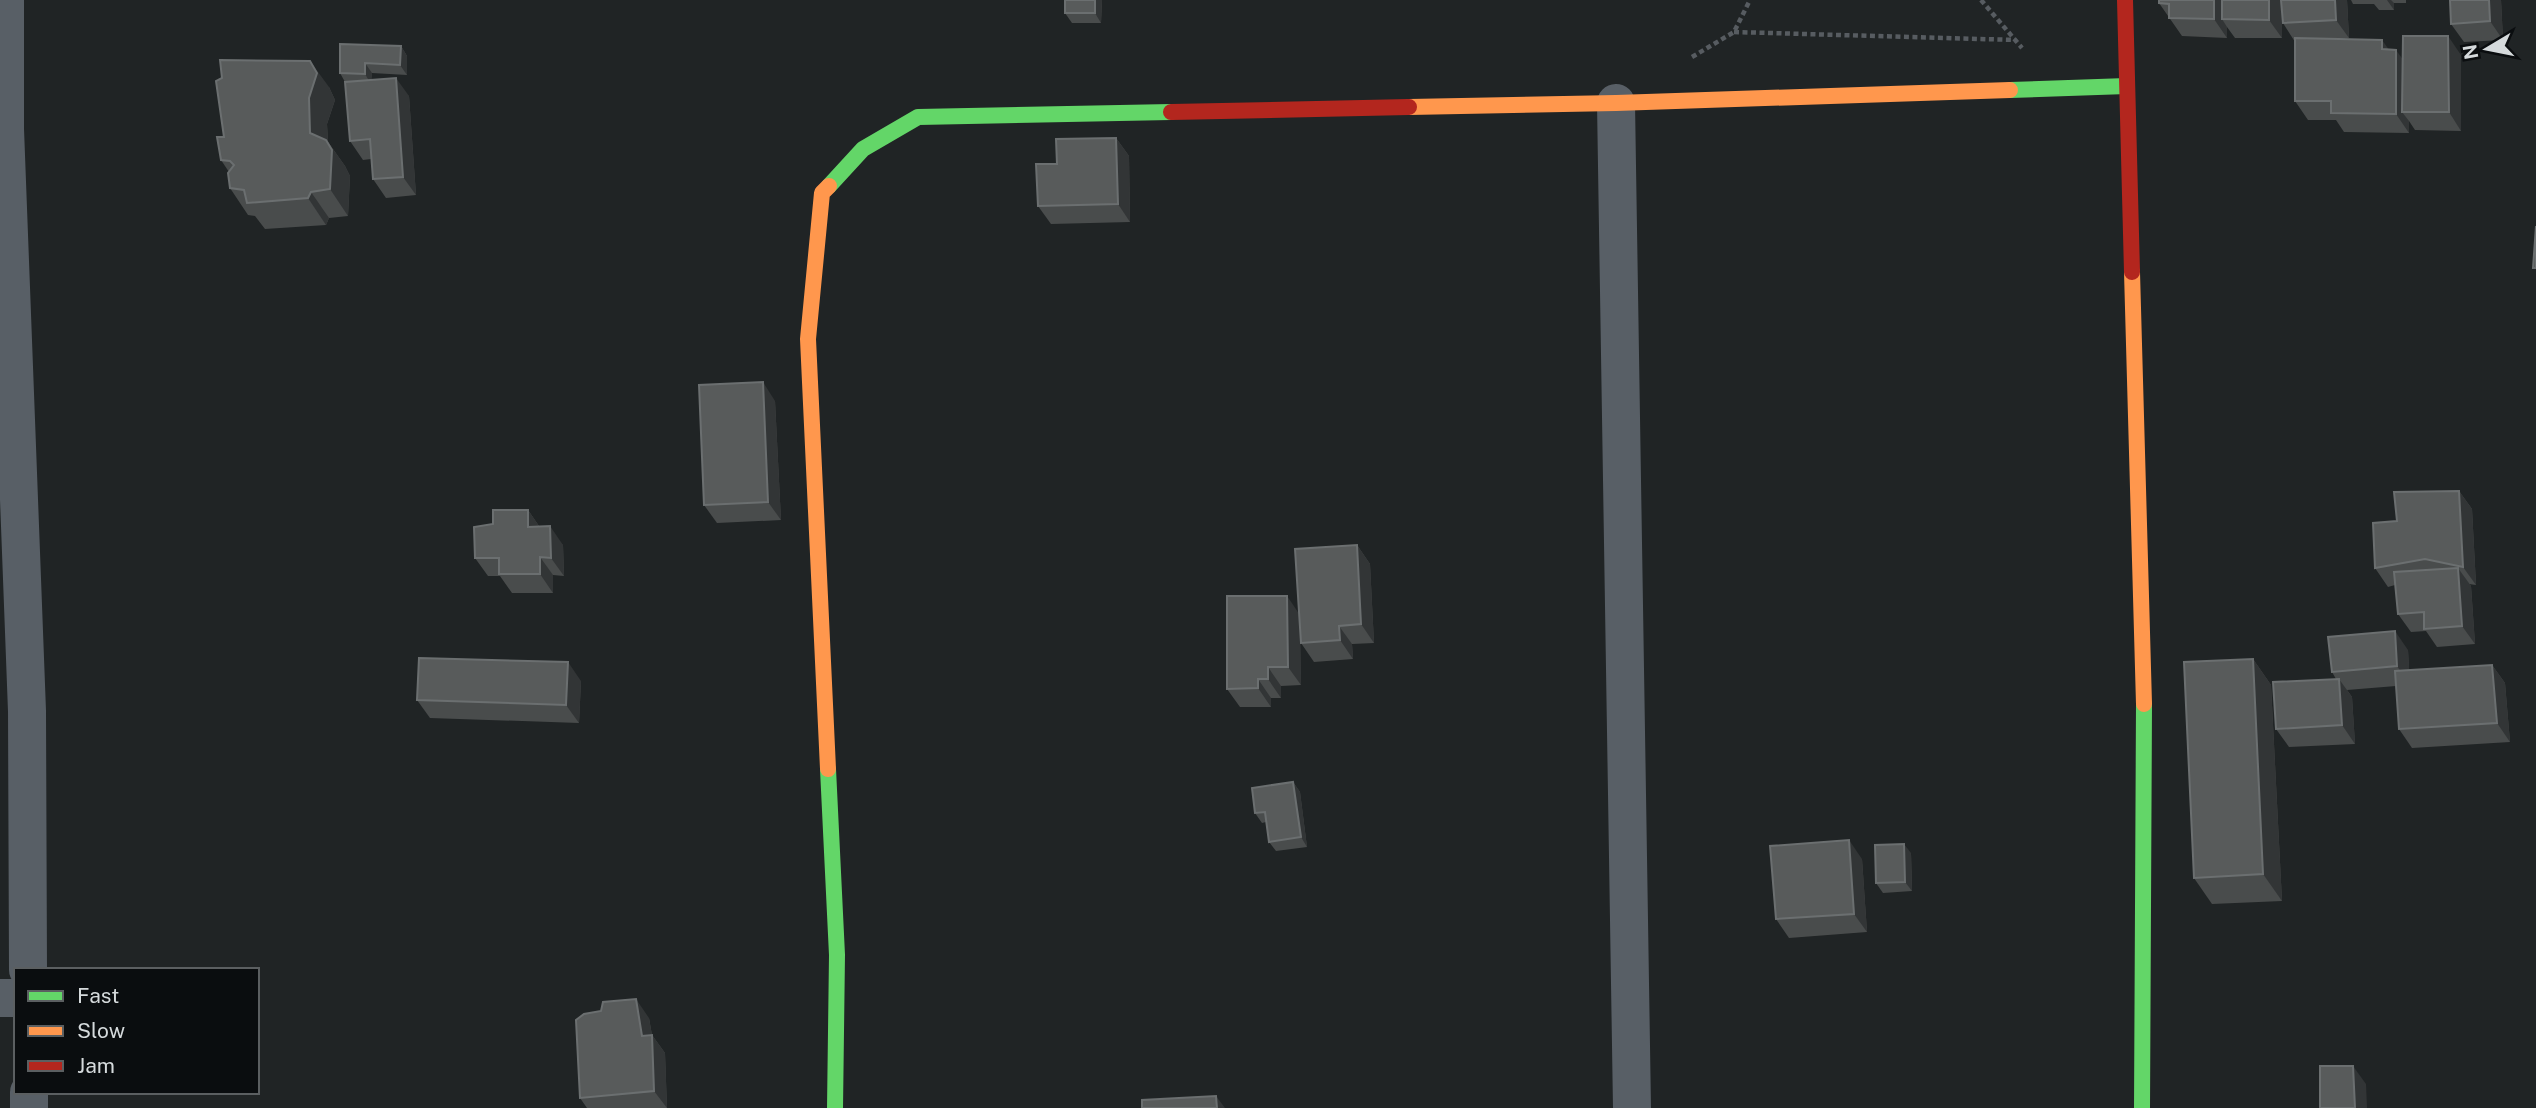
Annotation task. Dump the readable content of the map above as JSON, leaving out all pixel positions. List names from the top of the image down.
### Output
{
  "legend": ["Fast", "Slow", "Jam"],
  "north": "left"
}
